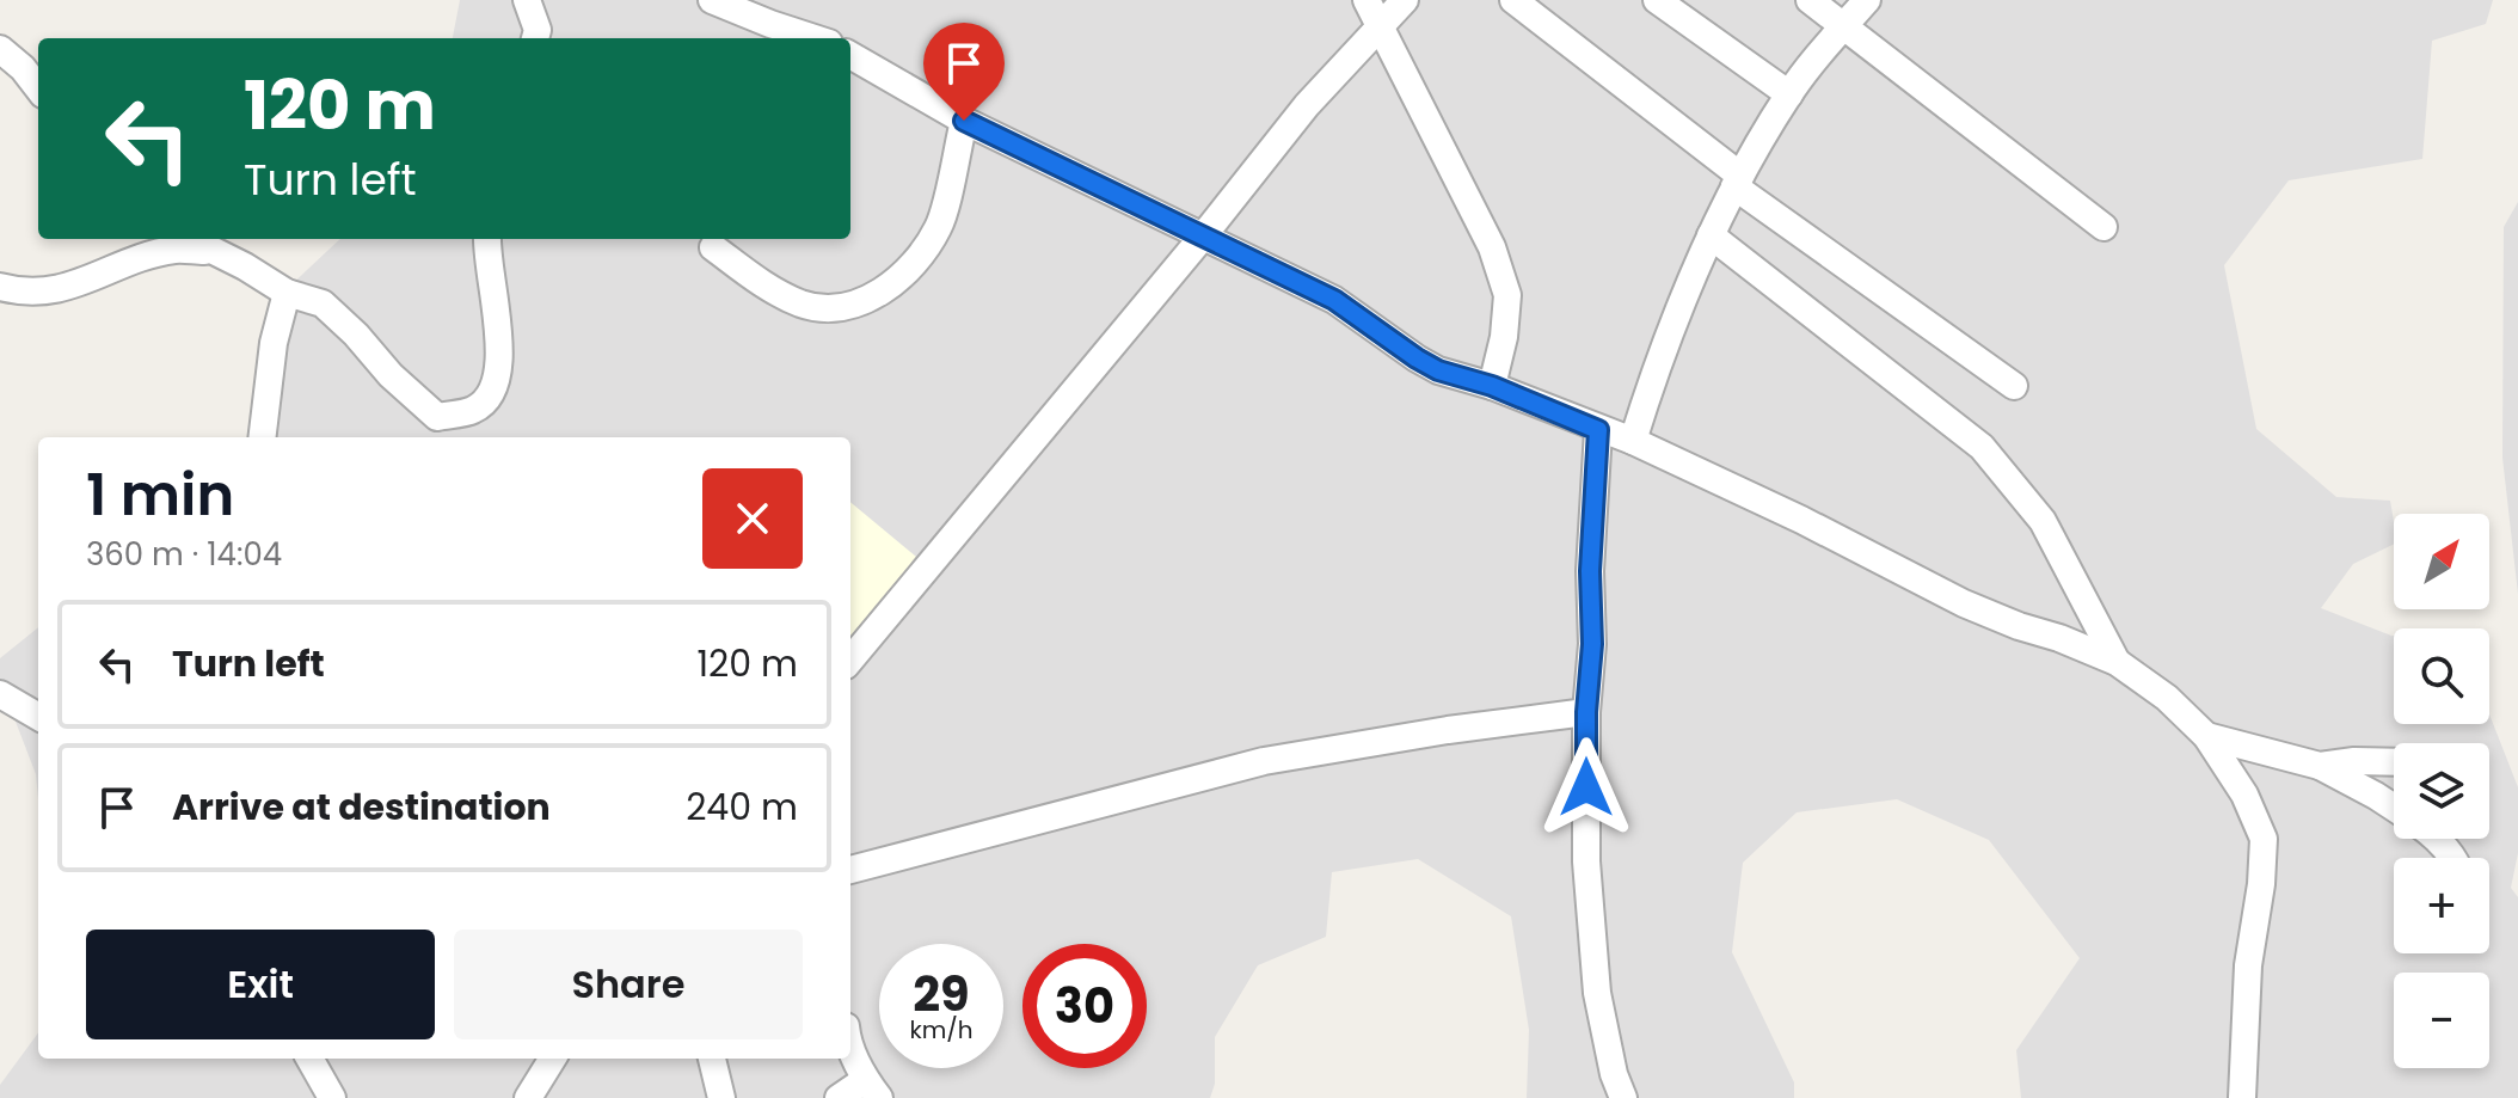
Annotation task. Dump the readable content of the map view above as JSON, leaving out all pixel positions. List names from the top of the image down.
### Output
{
  "north": "top right",
  "page": {
    "turn": ["120 m", "Turn left"],
    "heading": ["1 min", "360 m · 14:04"],
    "map_buttons": ["+", "−"],
    "list": [
      {
        "name": "Turn left",
        "value": "120 m"
      },
      {
        "name": "Arrive at destination",
        "value": "240 m"
      }
    ],
    "buttons": ["Exit", "Share"],
    "speed": "29 km/h",
    "limit": "30"
  }
}
